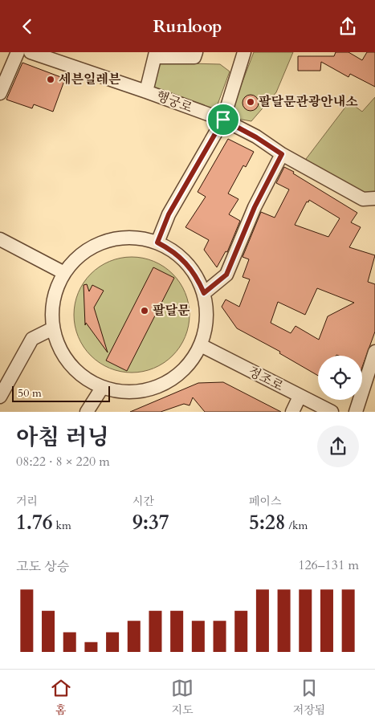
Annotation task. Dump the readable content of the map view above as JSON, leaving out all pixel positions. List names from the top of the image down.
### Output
{
  "streets": {
    "street": ["행궁로", "정조로"]
  },
  "places": ["세븐일레븐", "팔달문관광안내소", "팔달문"],
  "scale_bar": "50 m",
  "page": {
    "header": "Runloop",
    "scale": "50 m",
    "heading": ["아침 러닝", "08:22 · 8 × 220 m"],
    "stats": [
      ["거리", "1.76 km"],
      ["시간", "9:37"],
      ["페이스", "5:28 /km"]
    ],
    "chart": ["고도 상승", "126–131 m"],
    "tabs": ["홈", "지도", "저장됨"]
  }
}
